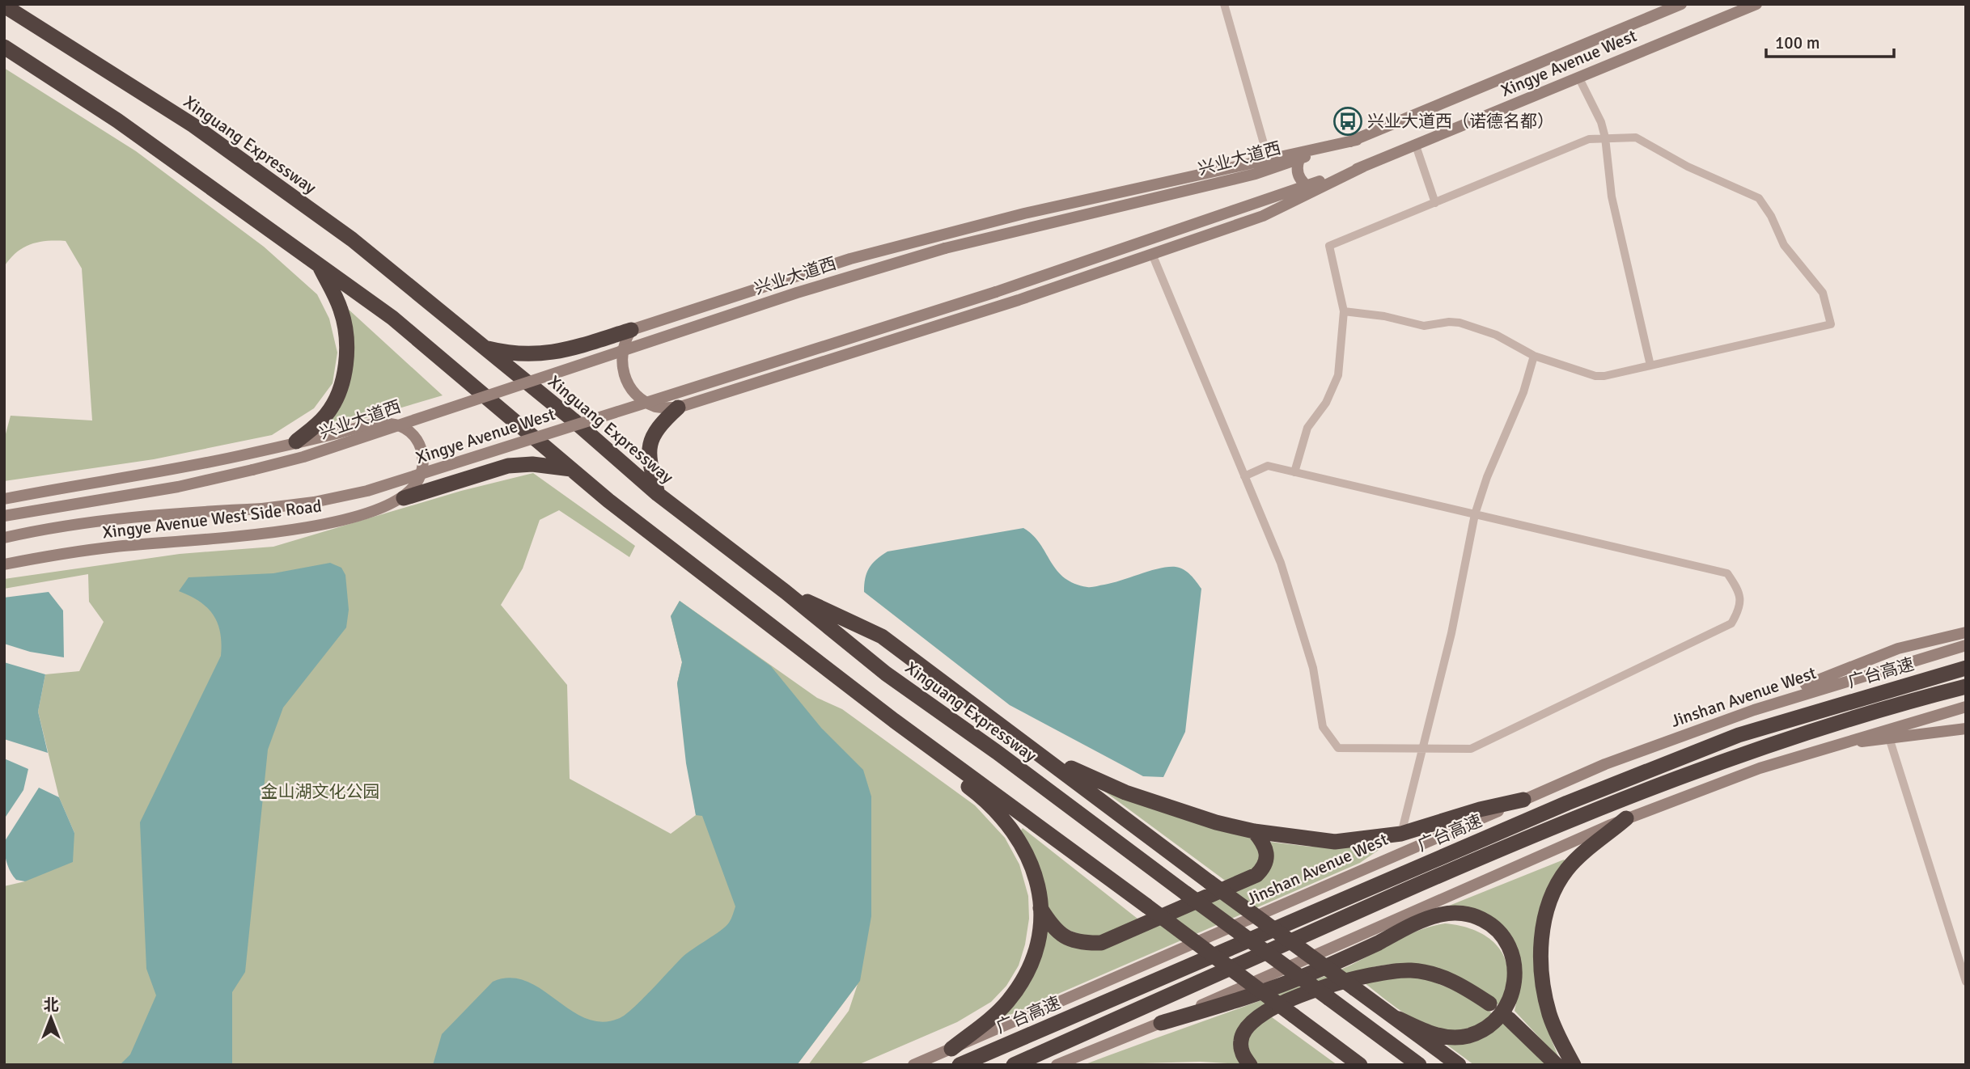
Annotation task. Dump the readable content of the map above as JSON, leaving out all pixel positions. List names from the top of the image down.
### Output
{
  "streets": {
    "highway": ["Xinguang Expressway", "广台高速"],
    "main road": [
      "Xingye Avenue West",
      "兴业大道西",
      "Xingye Avenue West Side Road",
      "Jinshan Avenue West"
    ]
  },
  "crossings": [
    ["Xingye Avenue West", "兴业大道西"]
  ],
  "parks": ["金山湖文化公园"],
  "places": {
    "bus stop": ["兴业大道西（诺德名都）"]
  },
  "scale_bar": "100 m",
  "north": "top"
}
